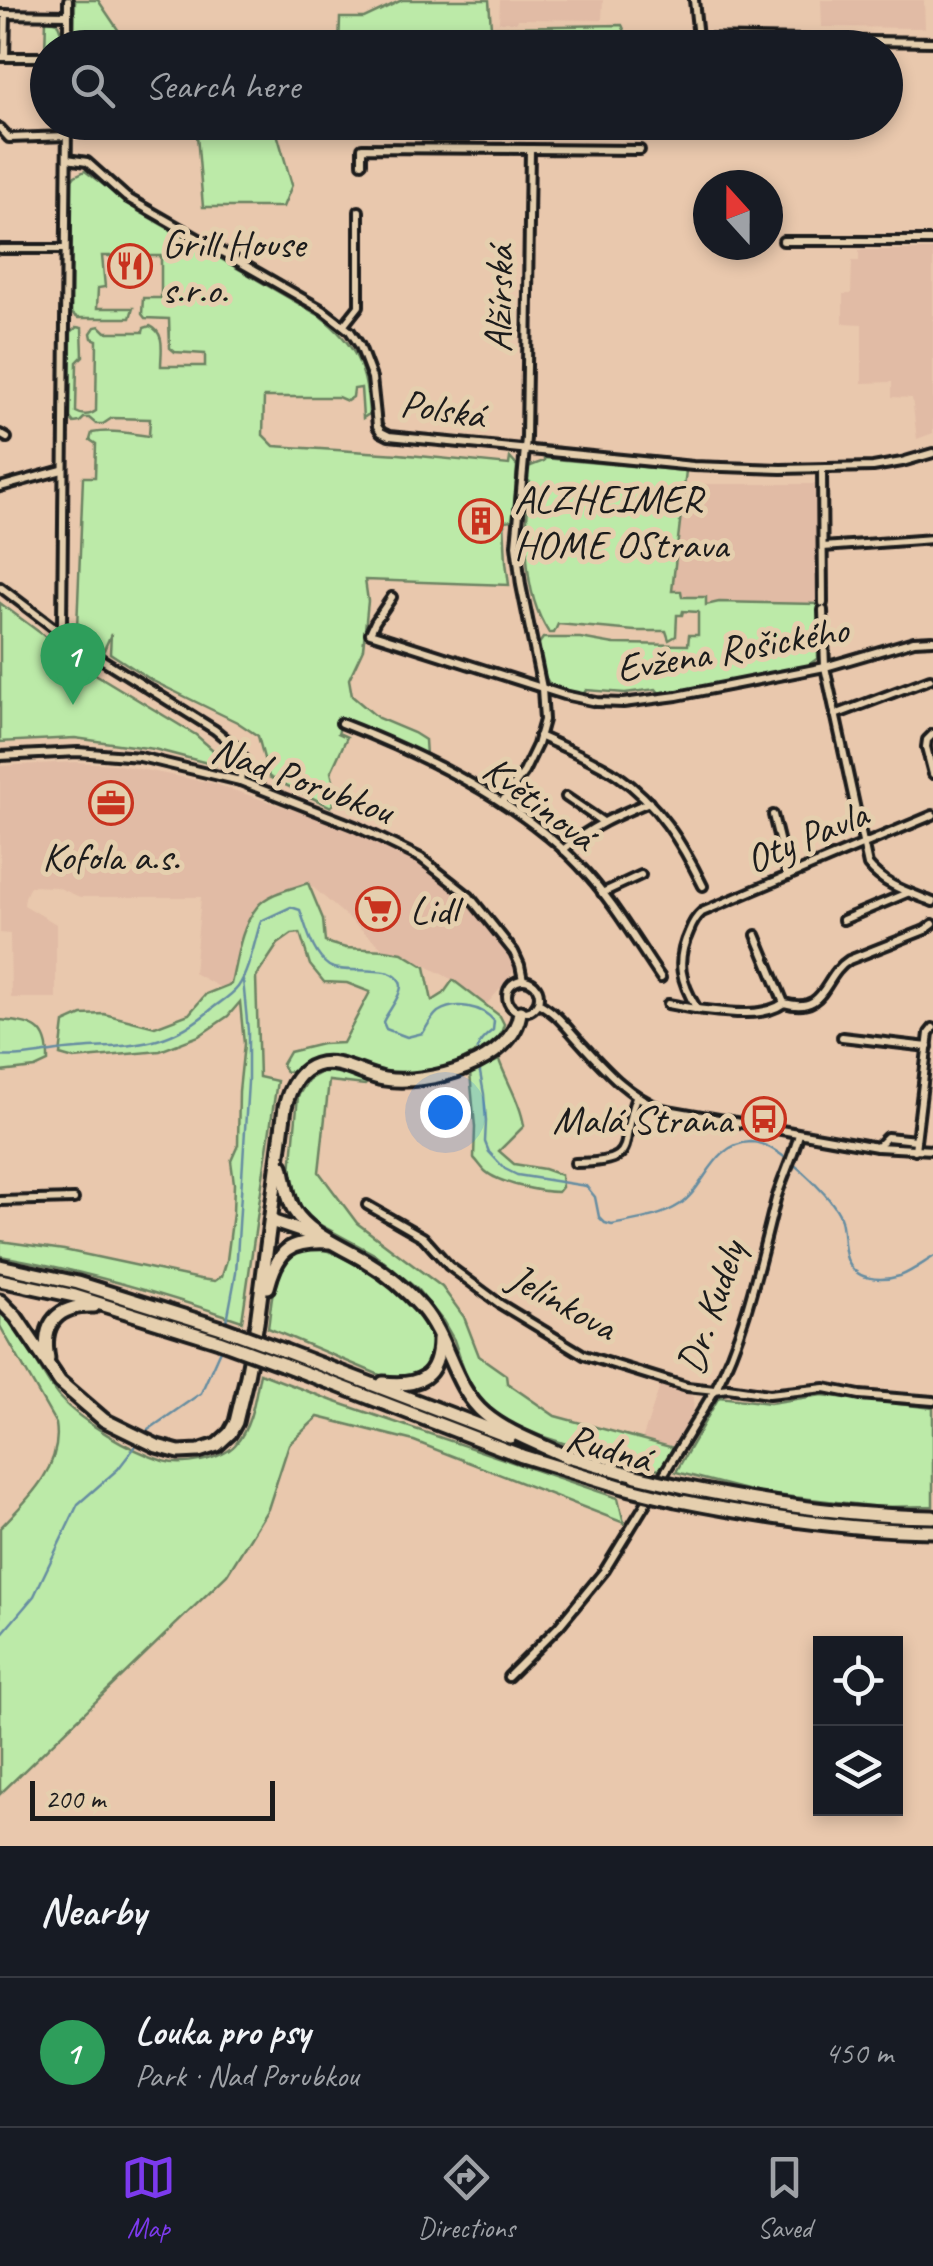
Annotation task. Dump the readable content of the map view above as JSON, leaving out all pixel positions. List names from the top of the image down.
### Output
{
  "streets": {
    "highway": ["Rudná"],
    "street": [
      "Alžírská",
      "Polská",
      "Evžena Rošického",
      "Nad Porubkou",
      "Květinová",
      "Oty Pavla",
      "Jelínkova",
      "Dr. Kudely"
    ]
  },
  "crossings": [
    ["Alžírská", "Polská"],
    ["Alžírská", "Evžena Rošického"],
    ["Jelínkova", "Dr. Kudely"]
  ],
  "places": {
    "restaurant": ["Grill House s.r.o."],
    "building": ["ALZHEIMER HOME OStrava"],
    "office": ["Kofola a.s."],
    "supermarket": ["Lidl"],
    "bus stop": ["Malá Strana"]
  },
  "scale_bar": "200 m",
  "north": "top",
  "page": {
    "search": "Search here",
    "pins": "1",
    "scale": "200 m",
    "heading": "Nearby",
    "list": [
      {
        "mark": "1",
        "name": "Louka pro psy",
        "note": "Park · Nad Porubkou",
        "value": "450 m"
      }
    ],
    "nav": ["Map", "Directions", "Saved"]
  }
}
